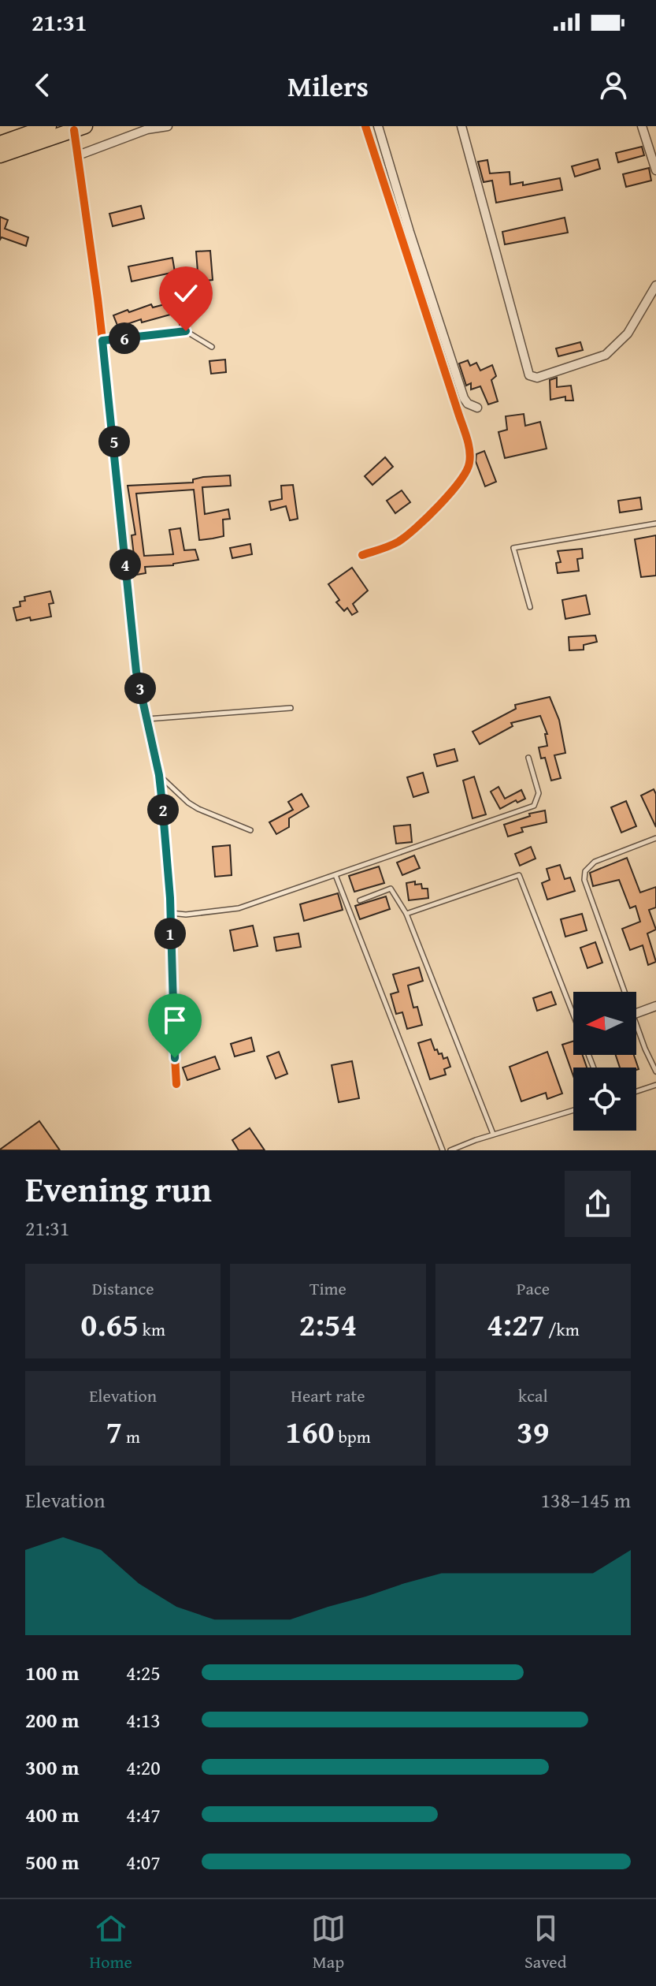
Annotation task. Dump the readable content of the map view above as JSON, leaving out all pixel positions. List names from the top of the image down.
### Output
{
  "north": "left",
  "page": {
    "status": "21:31",
    "header": "Milers",
    "pins": [
      "6",
      "5",
      "4",
      "3",
      "2",
      "1"
    ],
    "heading": ["Evening run", "21:31"],
    "stats": [
      ["Distance", "0.65 km"],
      ["Time", "2:54"],
      ["Pace", "4:27 /km"],
      ["Elevation", "7 m"],
      ["Heart rate", "160 bpm"],
      ["kcal", "39"]
    ],
    "chart": ["Elevation", "138–145 m"],
    "list": [
      {
        "name": "100 m",
        "note": "4:25"
      },
      {
        "name": "200 m",
        "note": "4:13"
      },
      {
        "name": "300 m",
        "note": "4:20"
      },
      {
        "name": "400 m",
        "note": "4:47"
      },
      {
        "name": "500 m",
        "note": "4:07"
      }
    ],
    "tabs": ["Home", "Map", "Saved"]
  }
}
